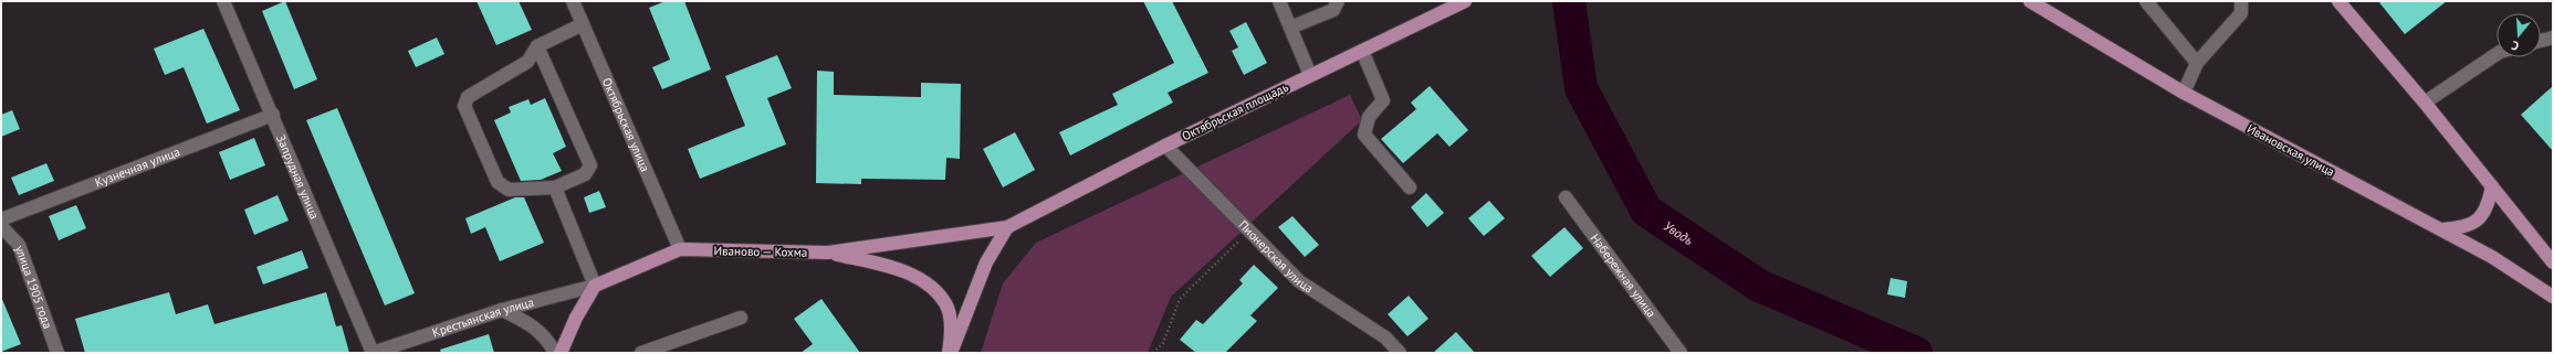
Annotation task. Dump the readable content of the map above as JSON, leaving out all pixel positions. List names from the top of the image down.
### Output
{
  "streets": {
    "main road": ["Октябрьская площадь", "Ивановская улица", "Иваново — Кохма"],
    "street": [
      "Октябрьская улица",
      "Кузнечная улица",
      "Запрудная улица",
      "Пионерская улица",
      "Набережная улица",
      "улица 1905 года",
      "Крестьянская улица"
    ]
  },
  "crossings": [
    ["Октябрьская площадь", "Иваново — Кохма"],
    ["Октябрьская площадь", "Пионерская улица"],
    ["Октябрьская улица", "Иваново — Кохма"],
    ["Кузнечная улица", "Запрудная улица"],
    ["Запрудная улица", "Крестьянская улица"],
    ["Иваново — Кохма", "Крестьянская улица"]
  ],
  "water": ["Уводь"],
  "north": "bottom"
}
